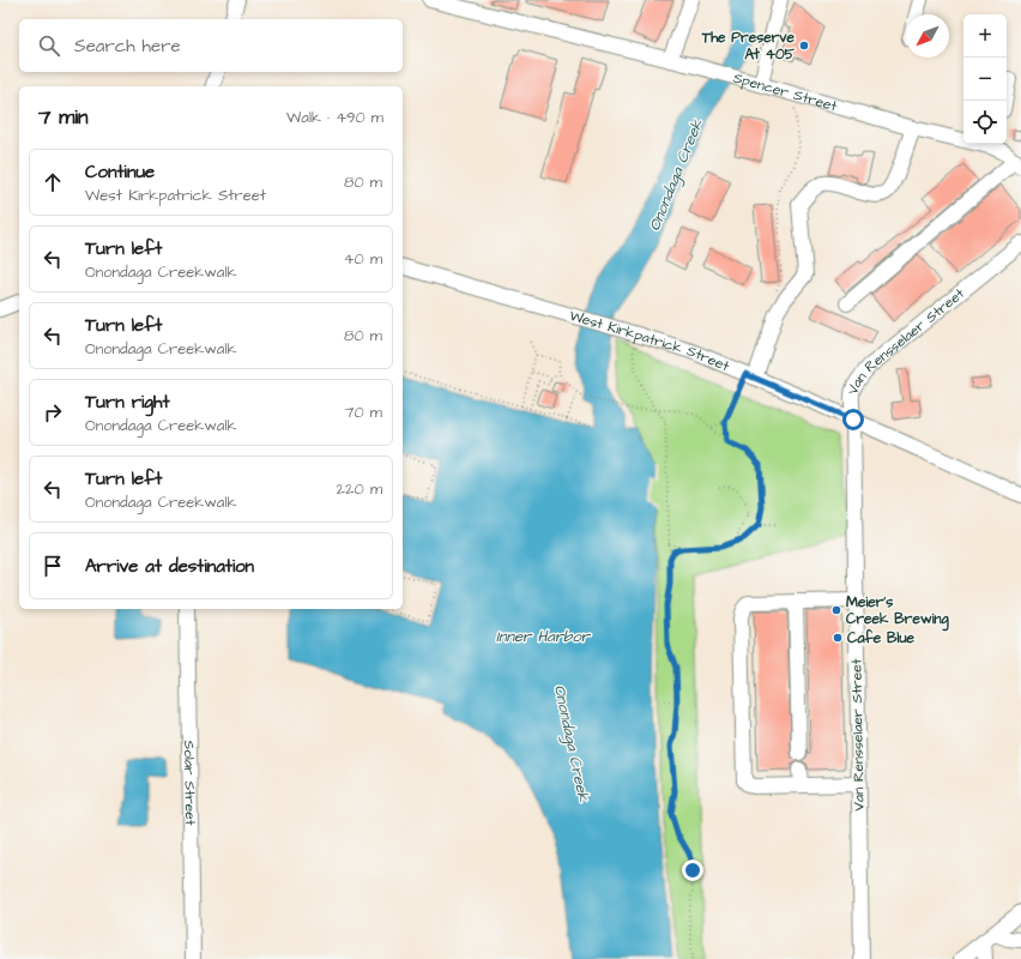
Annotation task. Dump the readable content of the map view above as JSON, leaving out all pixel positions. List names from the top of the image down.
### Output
{
  "streets": {
    "street": [
      "Spencer Street",
      "West Kirkpatrick Street",
      "Van Rensselaer Street",
      "Solar Street"
    ]
  },
  "crossings": [
    ["West Kirkpatrick Street", "Van Rensselaer Street"]
  ],
  "water": ["Onondaga Creek", "Inner Harbor"],
  "places": ["The Preserve At 405", "Meier's Creek Brewing", "Cafe Blue"],
  "north": "bottom left",
  "page": {
    "map_buttons": ["+", "−"],
    "search": "Search here",
    "heading": ["7 min", "Walk · 490 m"],
    "list": [
      ["Continue", "West Kirkpatrick Street", "80 m"],
      ["Turn left", "Onondaga Creekwalk", "40 m"],
      ["Turn left", "Onondaga Creekwalk", "80 m"],
      ["Turn right", "Onondaga Creekwalk", "70 m"],
      ["Turn left", "Onondaga Creekwalk", "220 m"],
      "Arrive at destination"
    ]
  }
}
